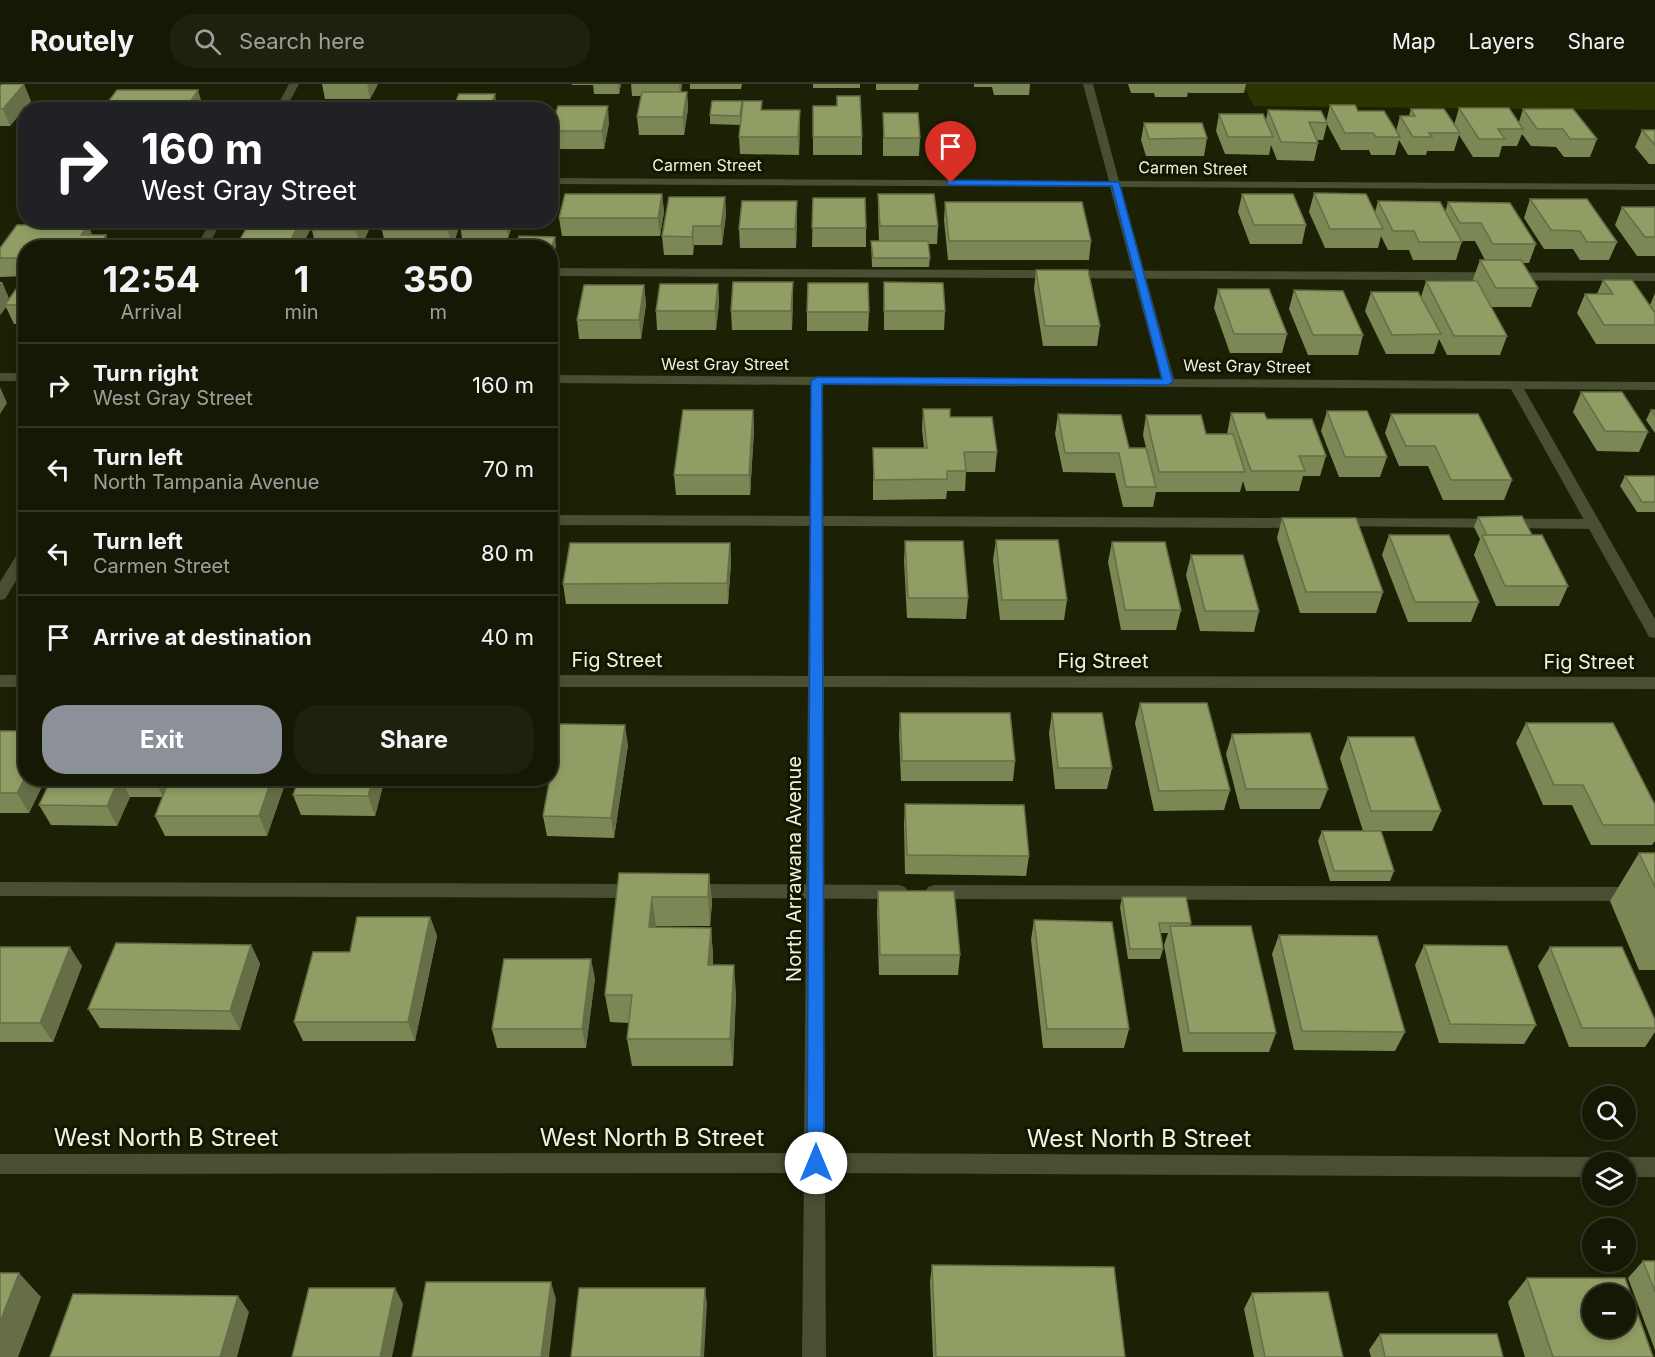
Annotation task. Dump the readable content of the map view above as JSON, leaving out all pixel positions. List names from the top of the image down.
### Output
{
  "streets": {
    "street": [
      "Carmen Street",
      "West Gray Street",
      "Fig Street",
      "North Arrawana Avenue",
      "West North B Street"
    ]
  },
  "crossings": [
    ["West Gray Street", "North Arrawana Avenue"],
    ["Fig Street", "North Arrawana Avenue"],
    ["North Arrawana Avenue", "West North B Street"]
  ],
  "page": {
    "header": "Routely",
    "search": "Search here",
    "nav": ["Map", "Layers", "Share"],
    "turn": ["160 m", "West Gray Street"],
    "eta": [
      "12:54",
      "Arrival",
      "1",
      "min",
      "350",
      "m"
    ],
    "list": [
      {
        "name": "Turn right",
        "note": "West Gray Street",
        "value": "160 m"
      },
      {
        "name": "Turn left",
        "note": "North Tampania Avenue",
        "value": "70 m"
      },
      {
        "name": "Turn left",
        "note": "Carmen Street",
        "value": "80 m"
      },
      {
        "name": "Arrive at destination",
        "value": "40 m"
      }
    ],
    "buttons": ["Exit", "Share"],
    "map_buttons": ["+", "−"]
  }
}
